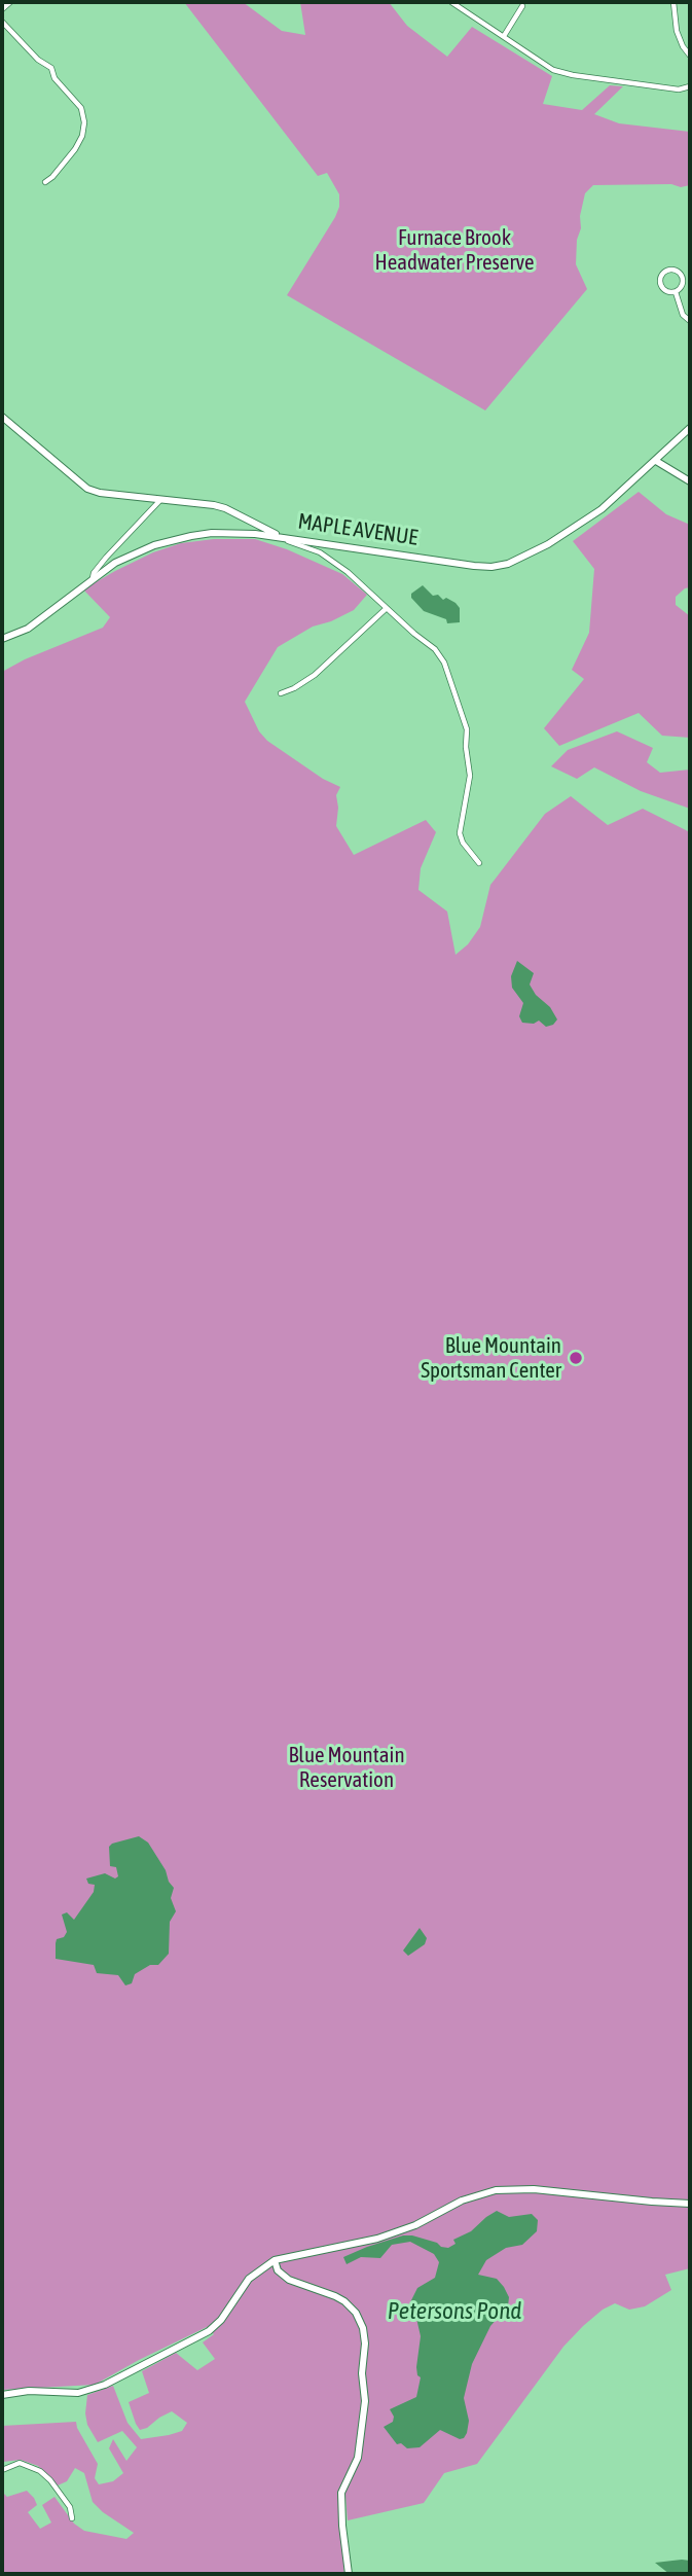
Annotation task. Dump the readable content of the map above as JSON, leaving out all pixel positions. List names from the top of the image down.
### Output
{
  "streets": {
    "street": ["MAPLE AVENUE"]
  },
  "water": ["Petersons Pond"],
  "parks": ["Furnace Brook Headwater Preserve", "Blue Mountain Reservation"],
  "places": ["Blue Mountain Sportsman Center"]
}
